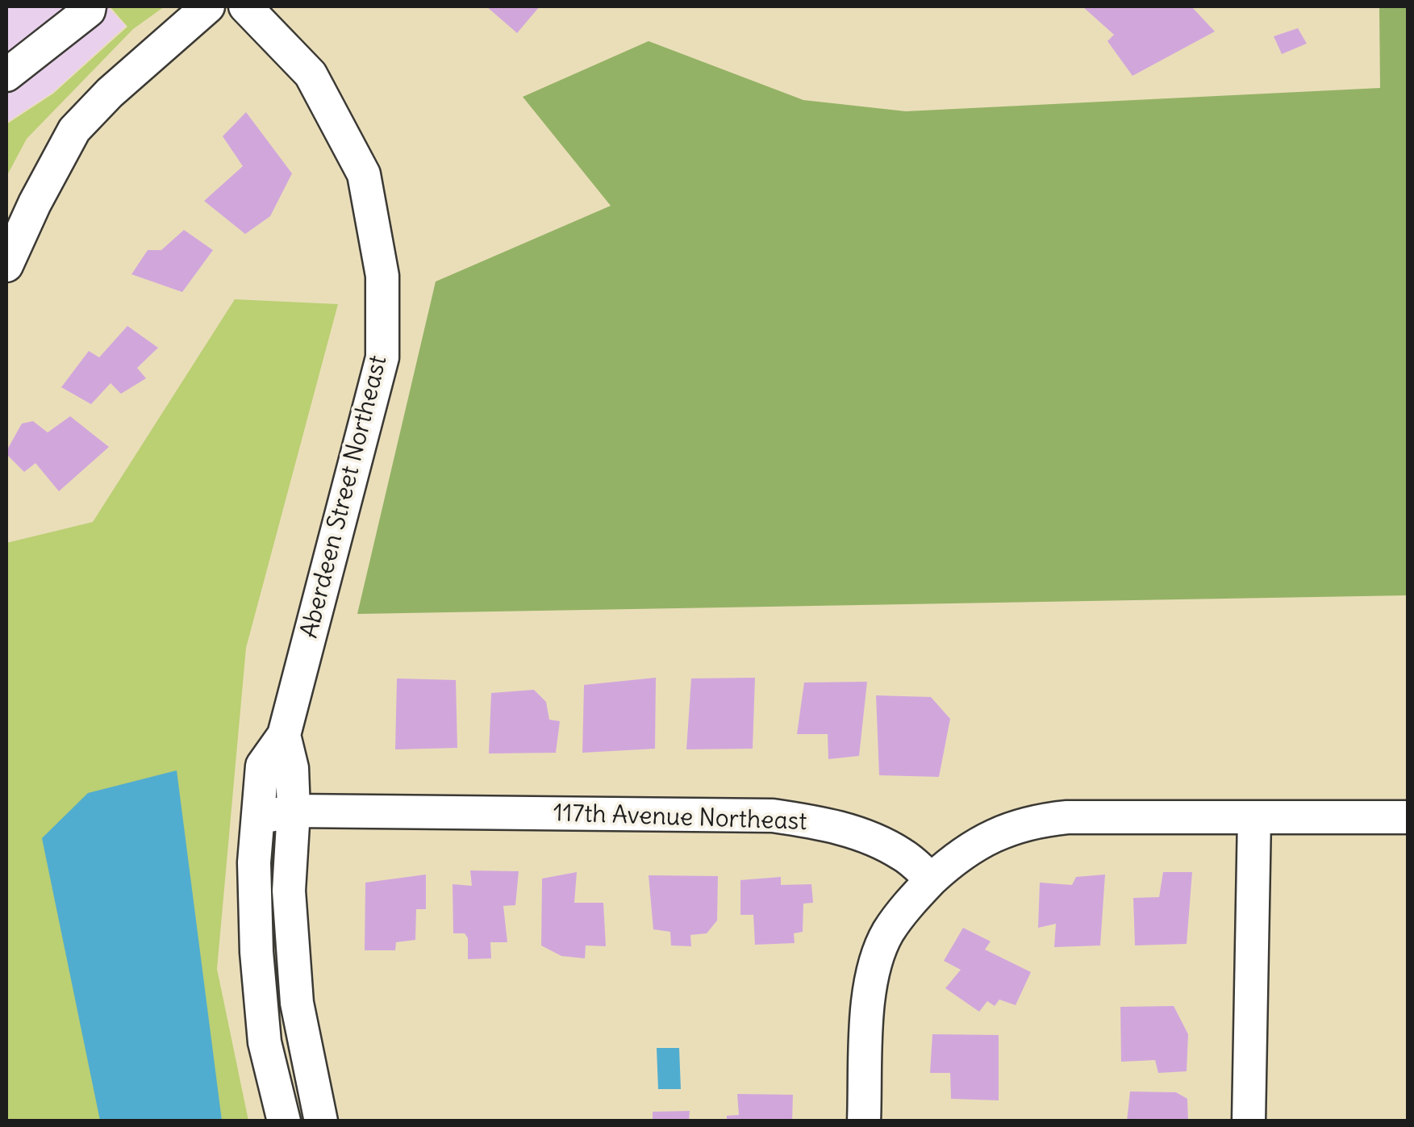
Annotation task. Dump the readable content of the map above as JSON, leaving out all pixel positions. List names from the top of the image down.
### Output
{
  "streets": {
    "street": ["Aberdeen Street Northeast", "117th Avenue Northeast"]
  },
  "crossings": [
    ["Aberdeen Street Northeast", "117th Avenue Northeast"]
  ]
}
